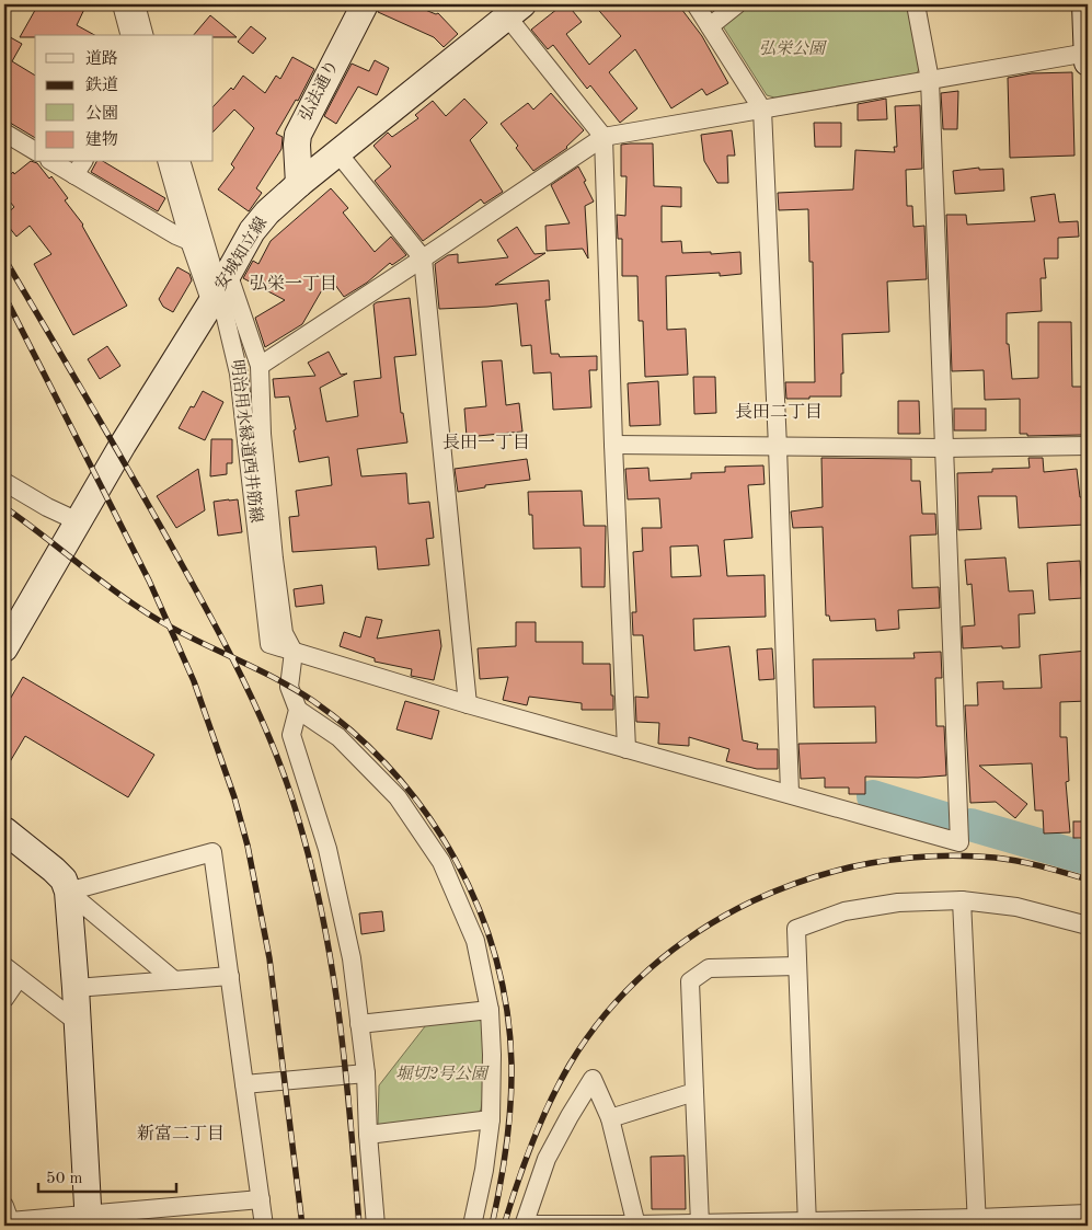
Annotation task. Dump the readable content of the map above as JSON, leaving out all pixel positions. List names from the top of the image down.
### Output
{
  "streets": {
    "main road": ["弘法通り", "安城知立線"],
    "street": ["明治用水緑道西井筋線"]
  },
  "crossings": [
    ["弘法通り", "安城知立線"],
    ["安城知立線", "明治用水緑道西井筋線"]
  ],
  "districts": [
    "弘栄一丁目",
    "長田二丁目",
    "長田一丁目",
    "新富二丁目"
  ],
  "parks": ["弘栄公園", "堀切2号公園"],
  "legend": [
    "道路",
    "鉄道",
    "公園",
    "建物"
  ],
  "scale_bar": "50 m"
}
